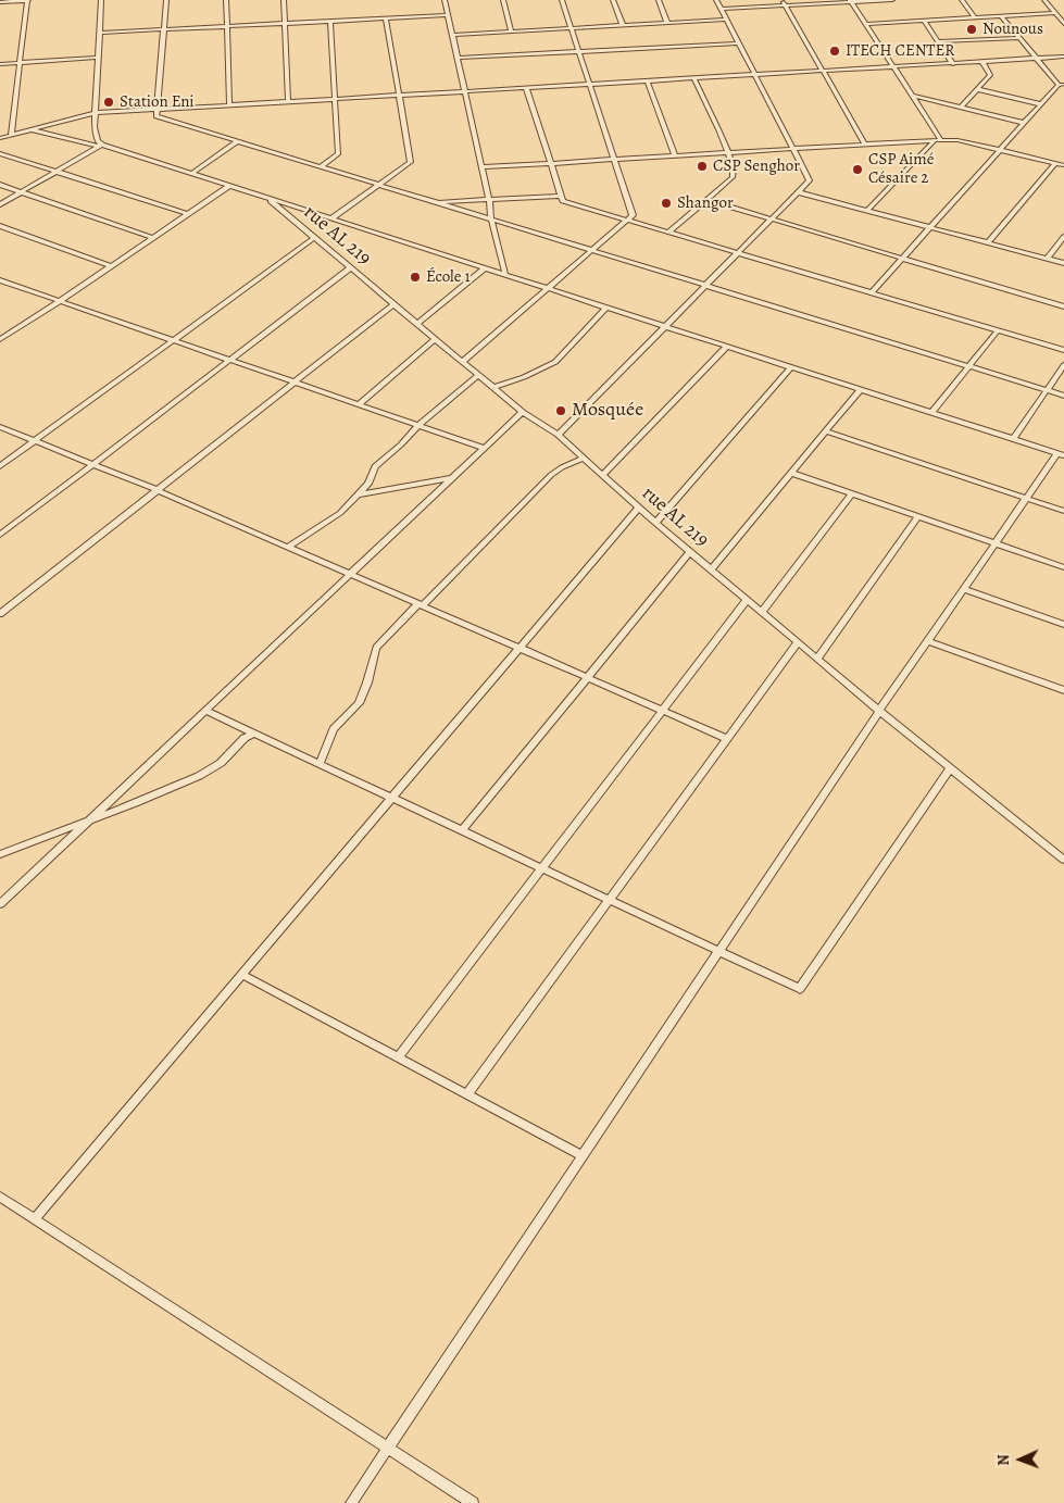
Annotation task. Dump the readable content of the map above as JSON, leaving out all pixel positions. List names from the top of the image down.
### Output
{
  "streets": {
    "street": ["rue AL 219"]
  },
  "places": [
    "Nounous",
    "ITECH CENTER",
    "Station Eni",
    "CSP Senghor",
    "CSP Aimé Césaire 2",
    "Shangor",
    "École 1",
    "Mosquée"
  ],
  "north": "left"
}
